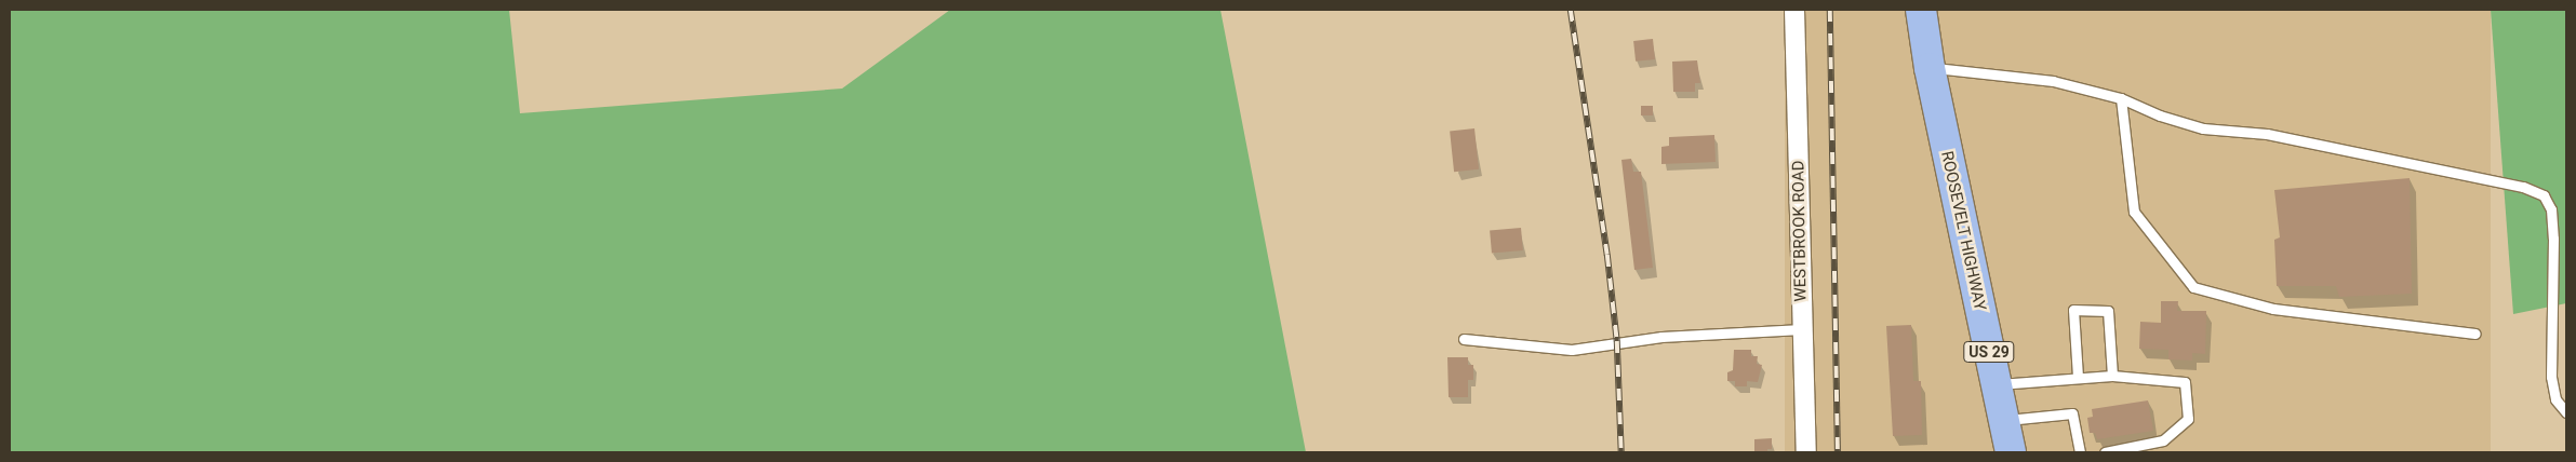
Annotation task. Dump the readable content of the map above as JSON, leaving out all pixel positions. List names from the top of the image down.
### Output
{
  "streets": {
    "main road": ["ROOSEVELT HIGHWAY", "US 29"],
    "street": ["WESTBROOK ROAD"]
  }
}
